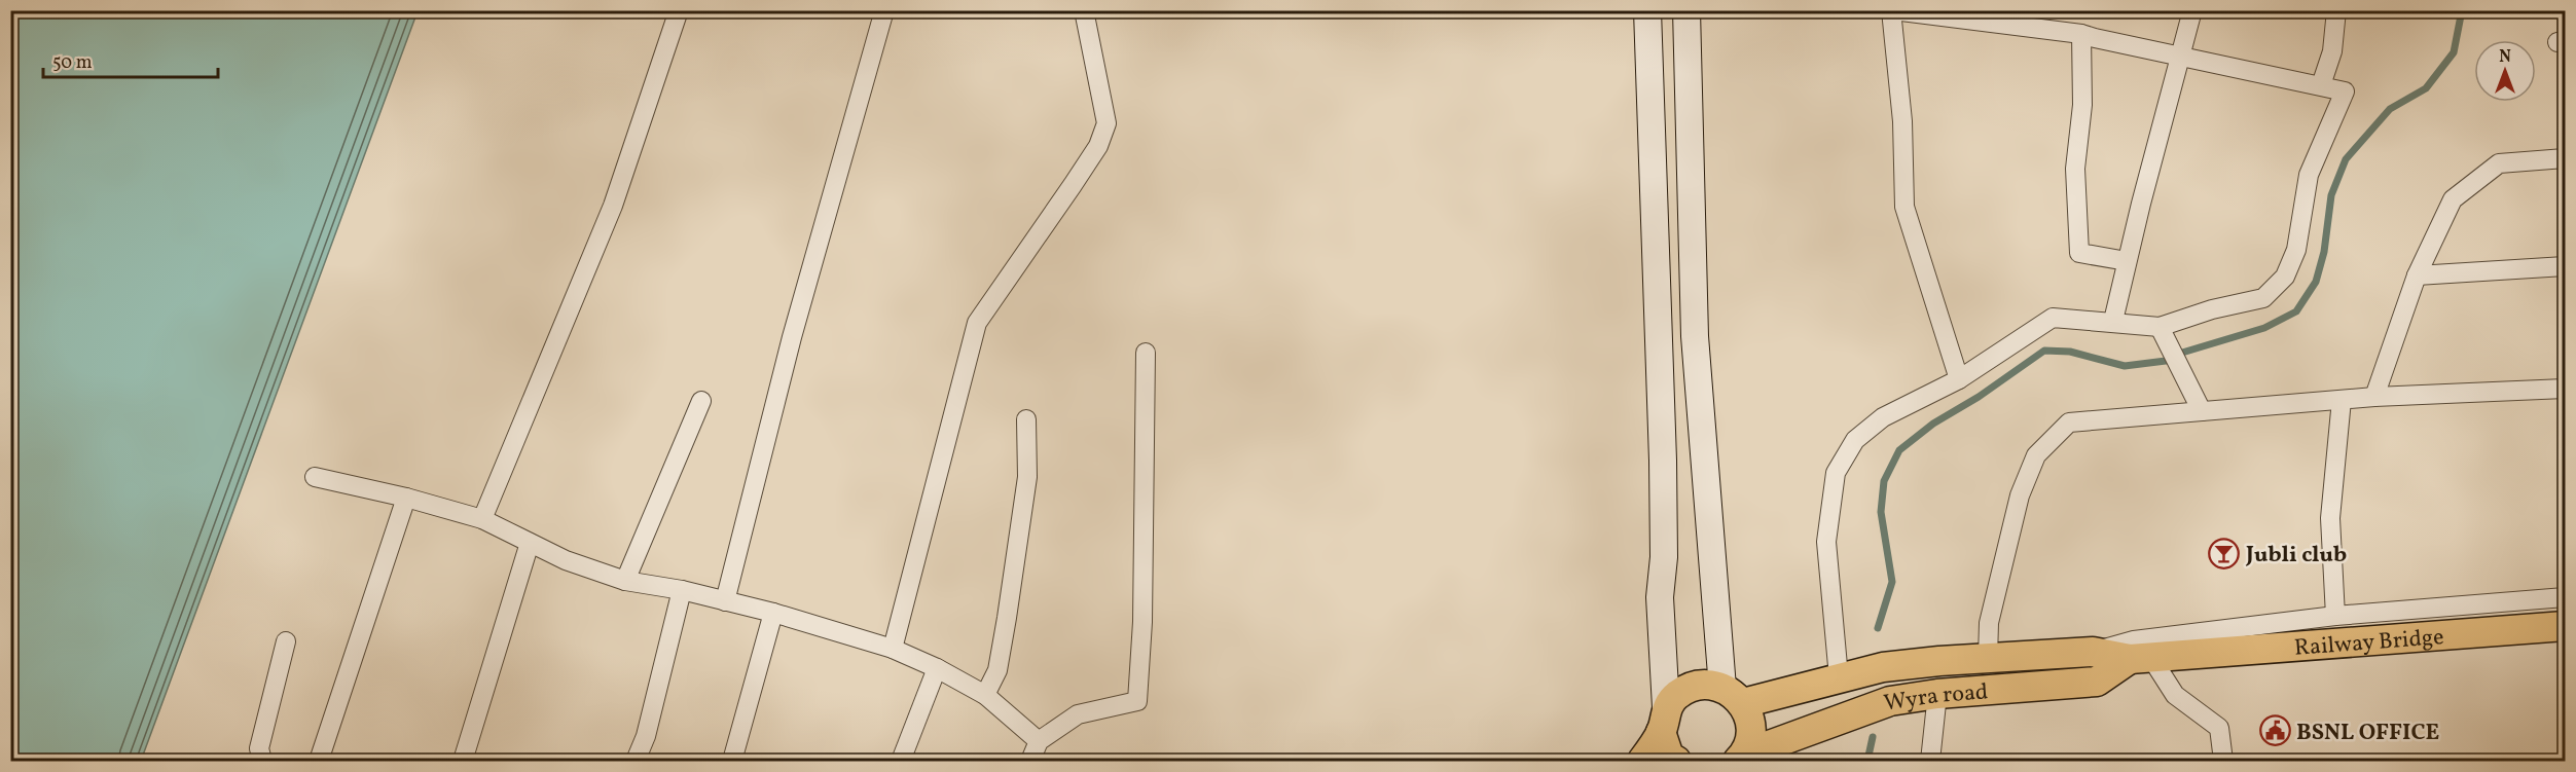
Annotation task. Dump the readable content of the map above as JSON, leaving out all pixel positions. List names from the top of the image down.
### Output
{
  "streets": {
    "main road": ["Railway Bridge", "Wyra road"]
  },
  "crossings": [
    ["Railway Bridge", "Wyra road"]
  ],
  "places": {
    "bar": ["Jubli club"],
    "public building": ["BSNL OFFICE"]
  },
  "scale_bar": "50 m",
  "north": "top"
}
